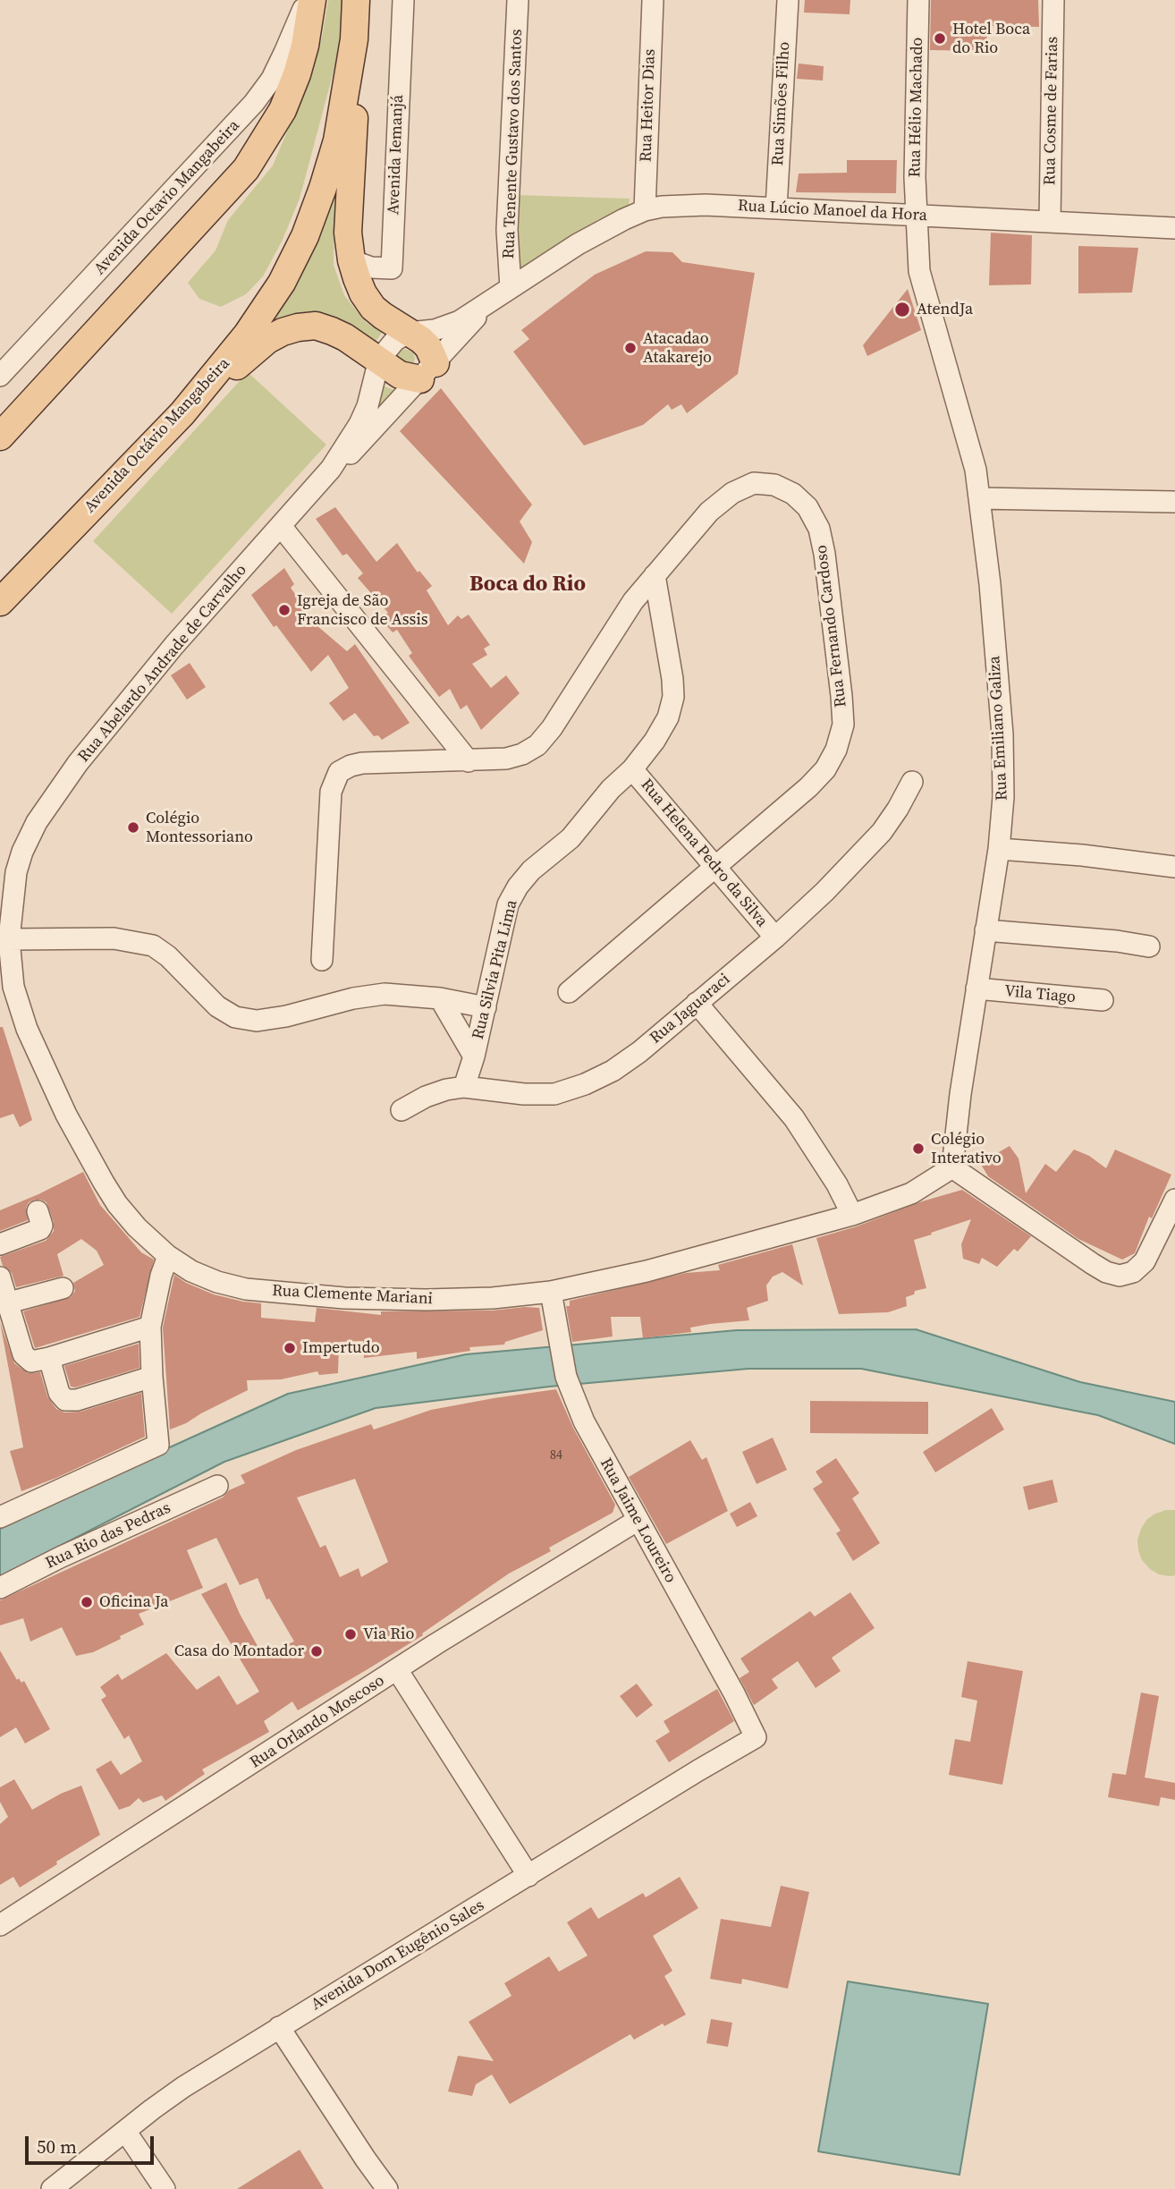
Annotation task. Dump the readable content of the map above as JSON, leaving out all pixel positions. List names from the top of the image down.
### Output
{
  "streets": {
    "main road": ["Avenida Octávio Mangabeira"],
    "street": [
      "Rua Simões Filho",
      "Rua Heitor Dias",
      "Rua Hélio Machado",
      "Rua Cosme de Farias",
      "Rua Tenente Gustavo dos Santos",
      "Avenida Iemanjá",
      "Avenida Octavio Mangabeira",
      "Rua Lúcio Manoel da Hora",
      "Rua Fernando Cardoso",
      "Rua Abelardo Andrade de Carvalho",
      "Rua Emiliano Galiza",
      "Rua Helena Pedro da Silva",
      "Rua Silvia Pita Lima",
      "Vila Tiago",
      "Rua Jaguaraci",
      "Rua Clemente Mariani",
      "Rua Jaime Loureiro",
      "Rua Rio das Pedras",
      "Rua Orlando Moscoso",
      "Avenida Dom Eugênio Sales"
    ]
  },
  "crossings": [
    ["Rua Simões Filho", "Rua Lúcio Manoel da Hora"],
    ["Rua Heitor Dias", "Rua Lúcio Manoel da Hora"],
    ["Rua Hélio Machado", "Rua Lúcio Manoel da Hora"],
    ["Rua Hélio Machado", "Rua Emiliano Galiza"],
    ["Rua Cosme de Farias", "Rua Lúcio Manoel da Hora"],
    ["Rua Tenente Gustavo dos Santos", "Rua Lúcio Manoel da Hora"],
    ["Rua Tenente Gustavo dos Santos", "Rua Abelardo Andrade de Carvalho"],
    ["Rua Lúcio Manoel da Hora", "Rua Abelardo Andrade de Carvalho"],
    ["Rua Lúcio Manoel da Hora", "Rua Emiliano Galiza"],
    ["Rua Fernando Cardoso", "Rua Helena Pedro da Silva"],
    ["Rua Fernando Cardoso", "Rua Silvia Pita Lima"],
    ["Rua Abelardo Andrade de Carvalho", "Rua Clemente Mariani"],
    ["Rua Emiliano Galiza", "Vila Tiago"],
    ["Rua Emiliano Galiza", "Rua Clemente Mariani"],
    ["Rua Helena Pedro da Silva", "Rua Silvia Pita Lima"],
    ["Rua Helena Pedro da Silva", "Rua Jaguaraci"],
    ["Rua Silvia Pita Lima", "Rua Jaguaraci"],
    ["Rua Clemente Mariani", "Rua Jaime Loureiro"],
    ["Rua Jaime Loureiro", "Rua Orlando Moscoso"],
    ["Rua Jaime Loureiro", "Avenida Dom Eugênio Sales"]
  ],
  "districts": ["Boca do Rio"],
  "places": [
    "Hotel Boca do Rio",
    "AtendJa",
    "Atacadao Atakarejo",
    "Igreja de São Francisco de Assis",
    "Colégio Montessoriano",
    "Colégio Interativo",
    "Impertudo",
    "Oficina Ja",
    "Via Rio",
    "Casa do Montador"
  ],
  "house_numbers": ["84"],
  "scale_bar": "50 m"
}
